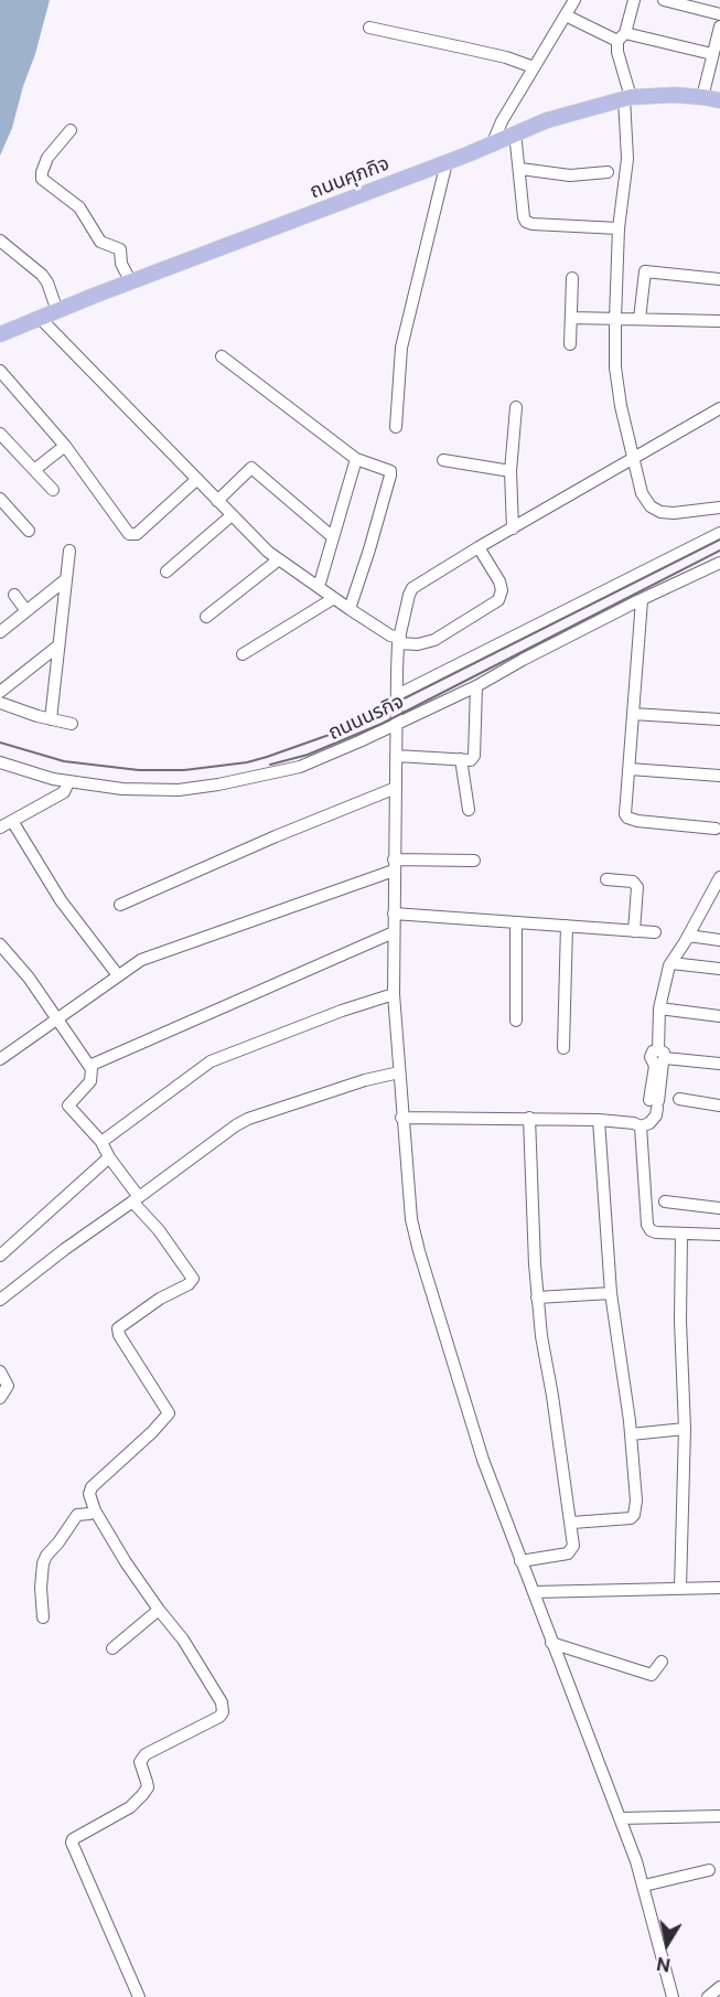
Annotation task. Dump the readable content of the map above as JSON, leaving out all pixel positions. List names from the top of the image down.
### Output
{
  "streets": {
    "main road": ["ถนนศุภกิจ"],
    "street": ["ถนนนรกิจ"]
  },
  "north": "bottom"
}
